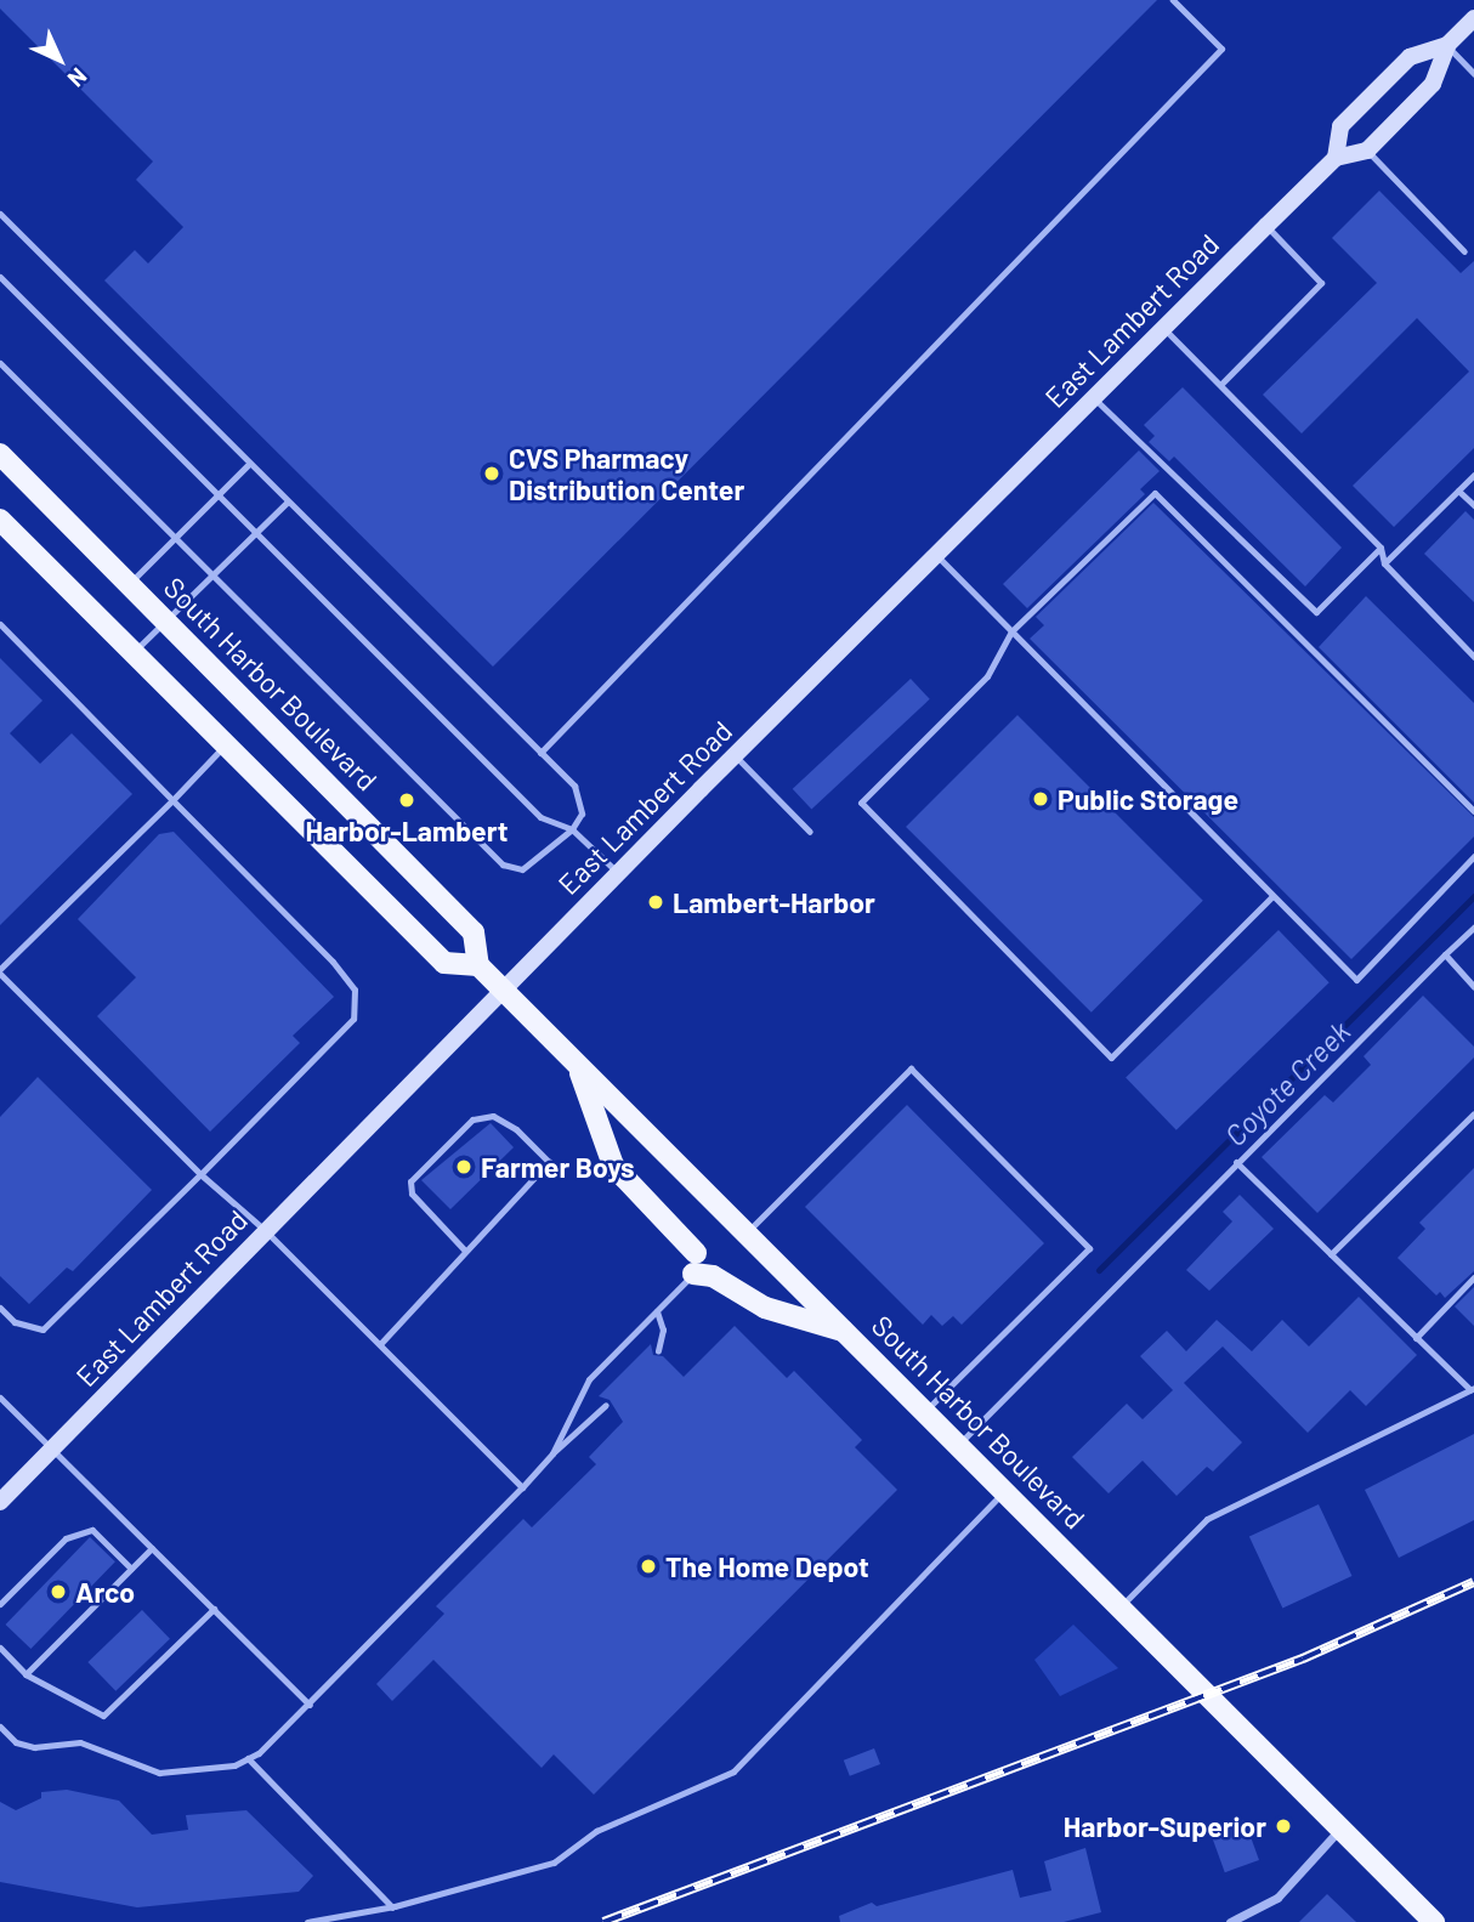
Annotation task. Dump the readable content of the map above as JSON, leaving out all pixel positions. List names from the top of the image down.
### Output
{
  "streets": {
    "main road": ["East Lambert Road", "South Harbor Boulevard"]
  },
  "crossings": [
    ["East Lambert Road", "South Harbor Boulevard"]
  ],
  "water": ["Coyote Creek"],
  "places": [
    "CVS Pharmacy Distribution Center",
    "Public Storage",
    "Harbor-Lambert",
    "Lambert-Harbor",
    "Farmer Boys",
    "The Home Depot",
    "Arco",
    "Harbor-Superior"
  ],
  "north": "bottom right"
}
